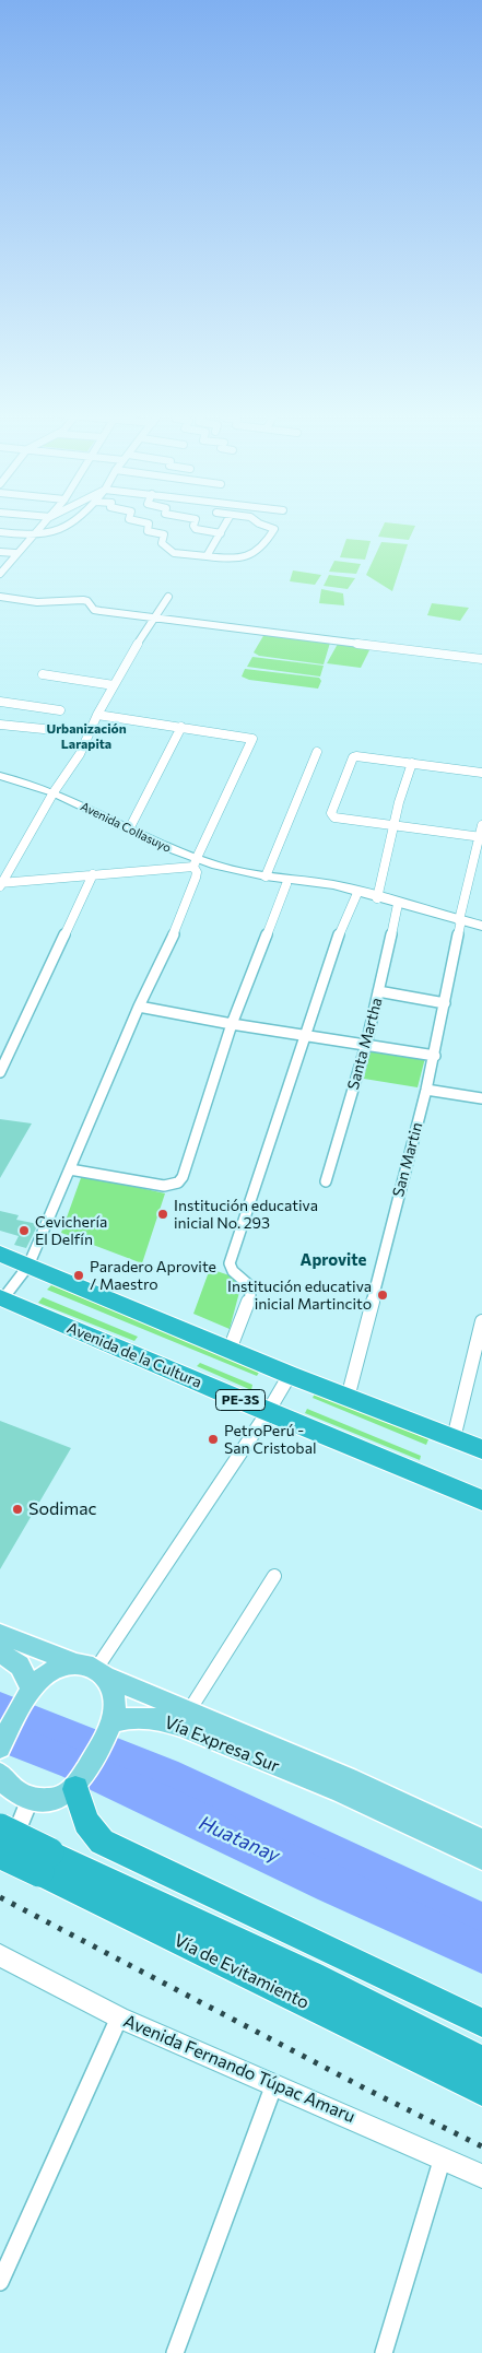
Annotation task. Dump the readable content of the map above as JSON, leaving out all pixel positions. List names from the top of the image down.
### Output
{
  "streets": {
    "highway": ["Avenida de la Cultura", "PE-3S", "Vía de Evitamiento"],
    "main road": ["Vía Expresa Sur"],
    "street": [
      "Avenida Collasuyo",
      "Santa Martha",
      "San Martin",
      "Avenida Fernando Túpac Amaru"
    ]
  },
  "districts": ["Urbanización Larapita", "Aprovite"],
  "water": ["Huatanay"],
  "places": [
    "Institución educativa inicial No. 293",
    "Cevichería El Delfín",
    "Paradero Aprovite / Maestro",
    "Institución educativa inicial Martincito",
    "PetroPerú - San Cristobal",
    "Sodimac"
  ]
}
